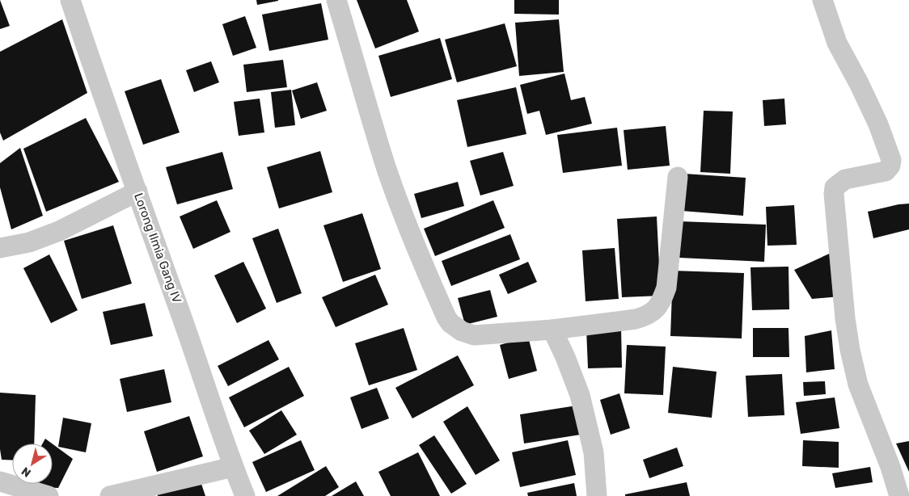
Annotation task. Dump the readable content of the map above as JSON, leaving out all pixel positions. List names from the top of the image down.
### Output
{
  "streets": {
    "street": ["Lorong Ilmia Gang IV"]
  },
  "north": "bottom left"
}
